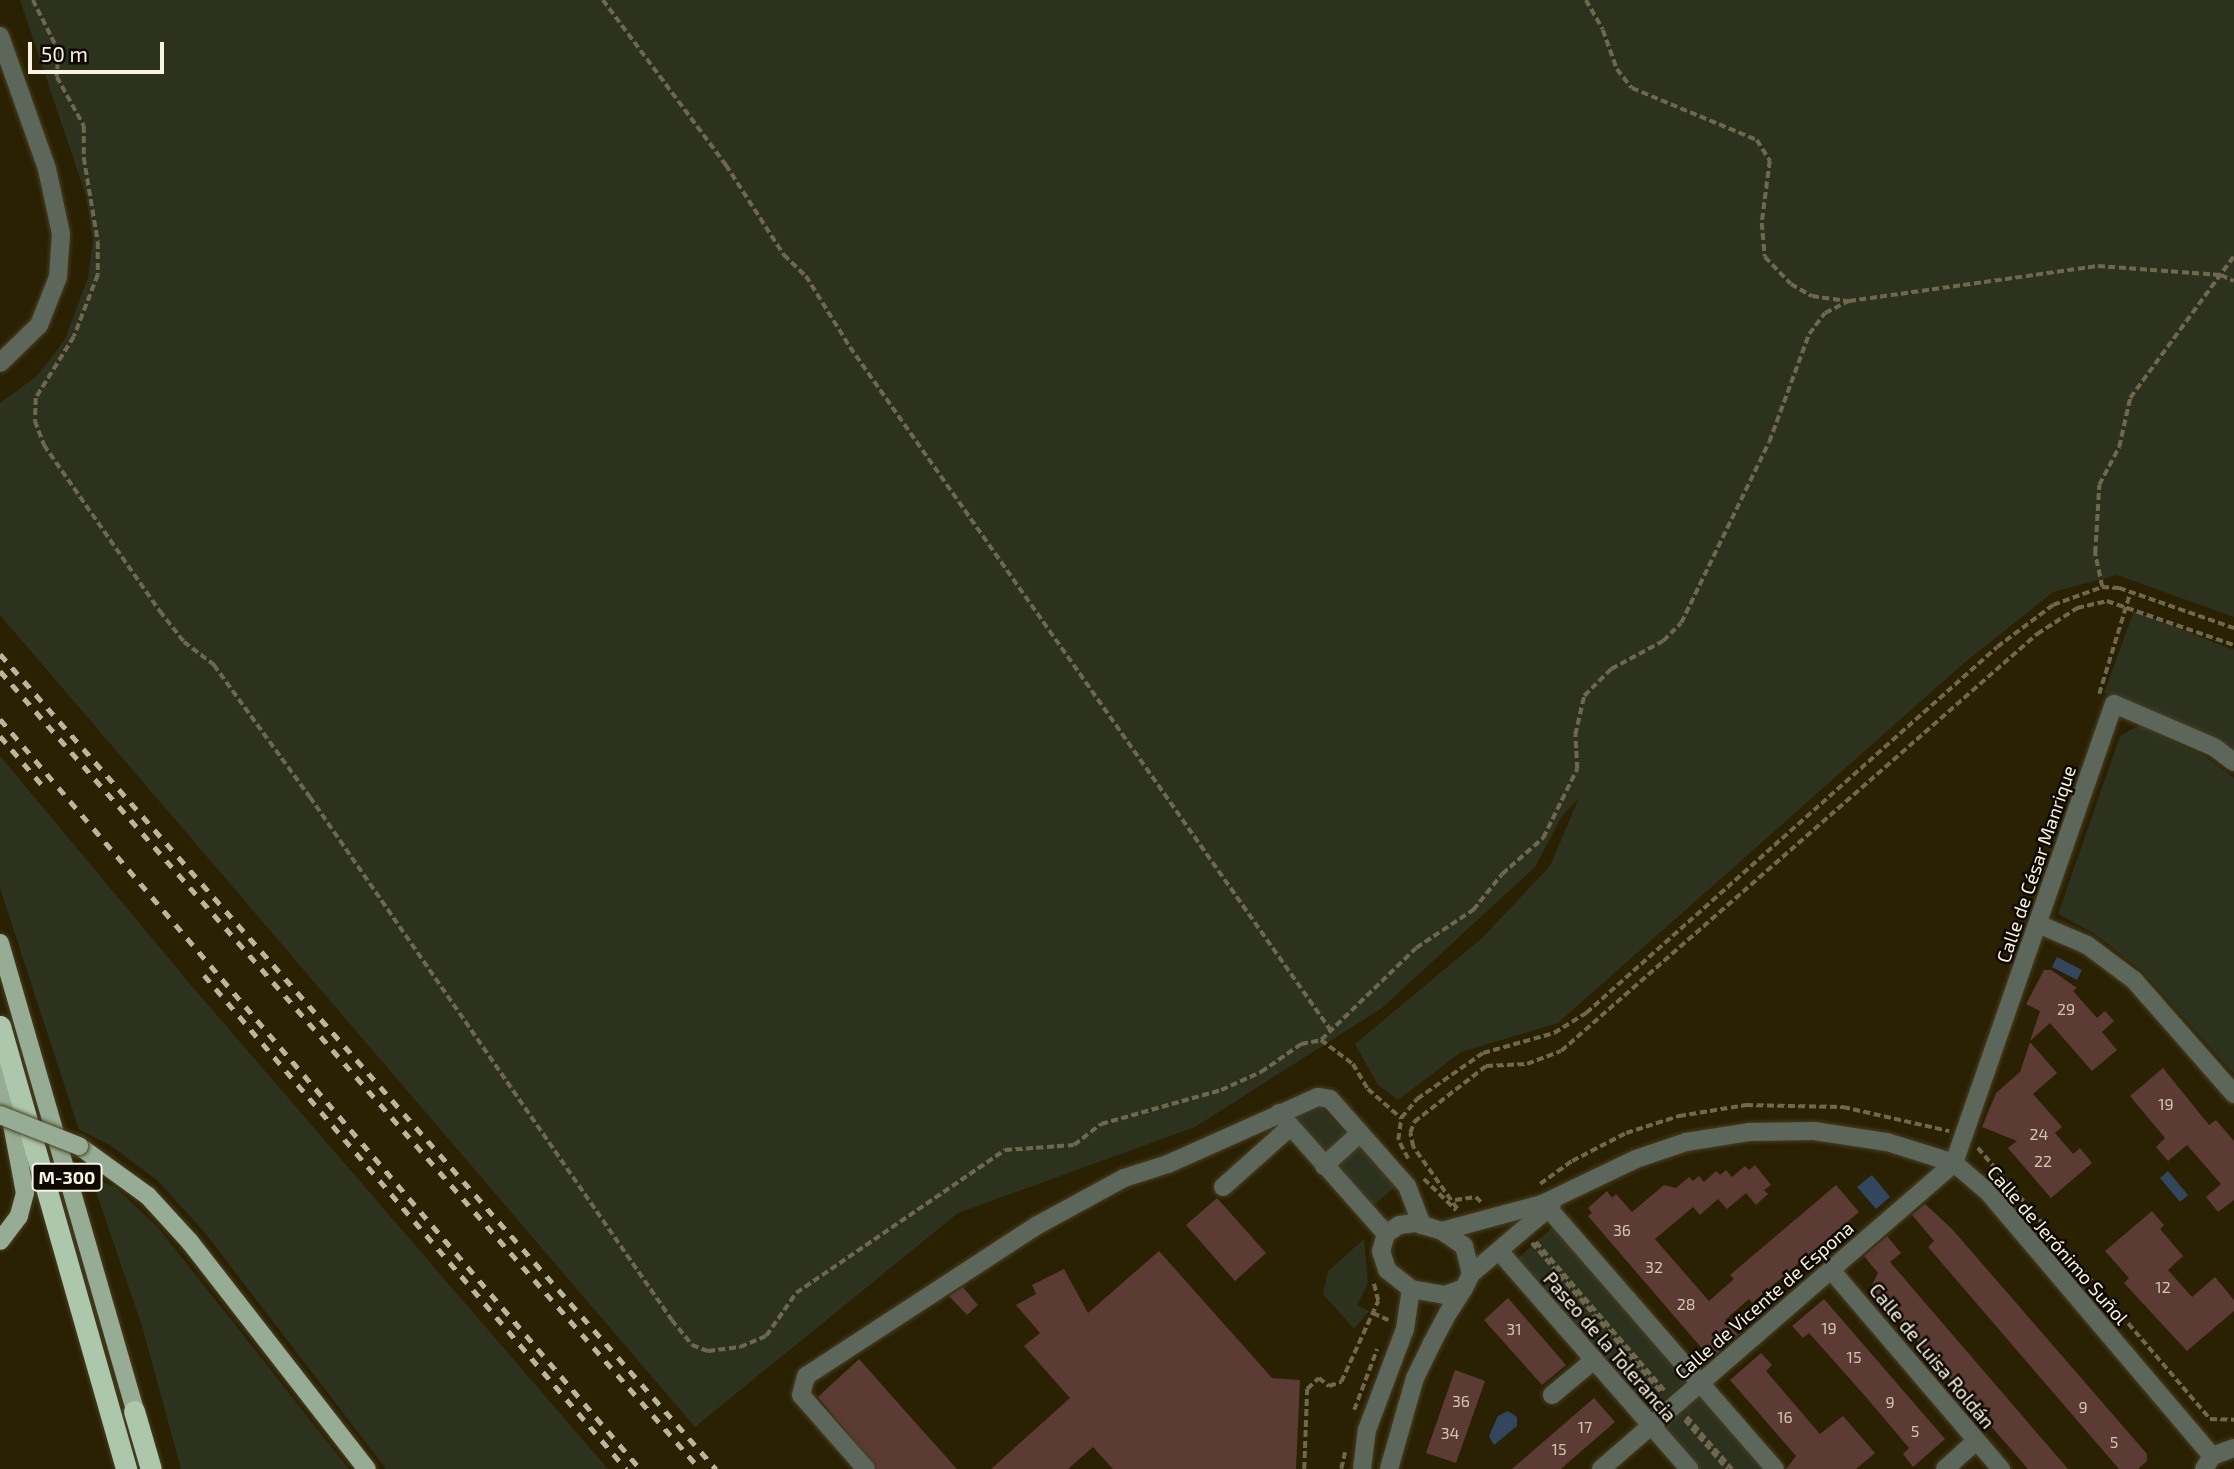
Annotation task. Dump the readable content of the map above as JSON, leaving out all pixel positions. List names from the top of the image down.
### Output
{
  "streets": {
    "highway": ["M-300"],
    "street": [
      "Calle de César Manrique",
      "Calle de Jerónimo Suñol",
      "Calle de Vicente de Espona",
      "Paseo de la Tolerancia",
      "Calle de Luisa Roldán"
    ]
  },
  "crossings": [
    ["Calle de César Manrique", "Calle de Jerónimo Suñol"],
    ["Calle de César Manrique", "Calle de Vicente de Espona"],
    ["Calle de Jerónimo Suñol", "Calle de Vicente de Espona"],
    ["Calle de Jerónimo Suñol", "Paseo de la Tolerancia"],
    ["Calle de Vicente de Espona", "Paseo de la Tolerancia"],
    ["Calle de Vicente de Espona", "Calle de Luisa Roldán"]
  ],
  "house_numbers": [
    "29",
    "19",
    "24",
    "22",
    "36",
    "32",
    "12",
    "28",
    "19",
    "31",
    "15",
    "36",
    "9",
    "9",
    "16",
    "17",
    "5",
    "34",
    "5",
    "15"
  ],
  "scale_bar": "50 m"
}
